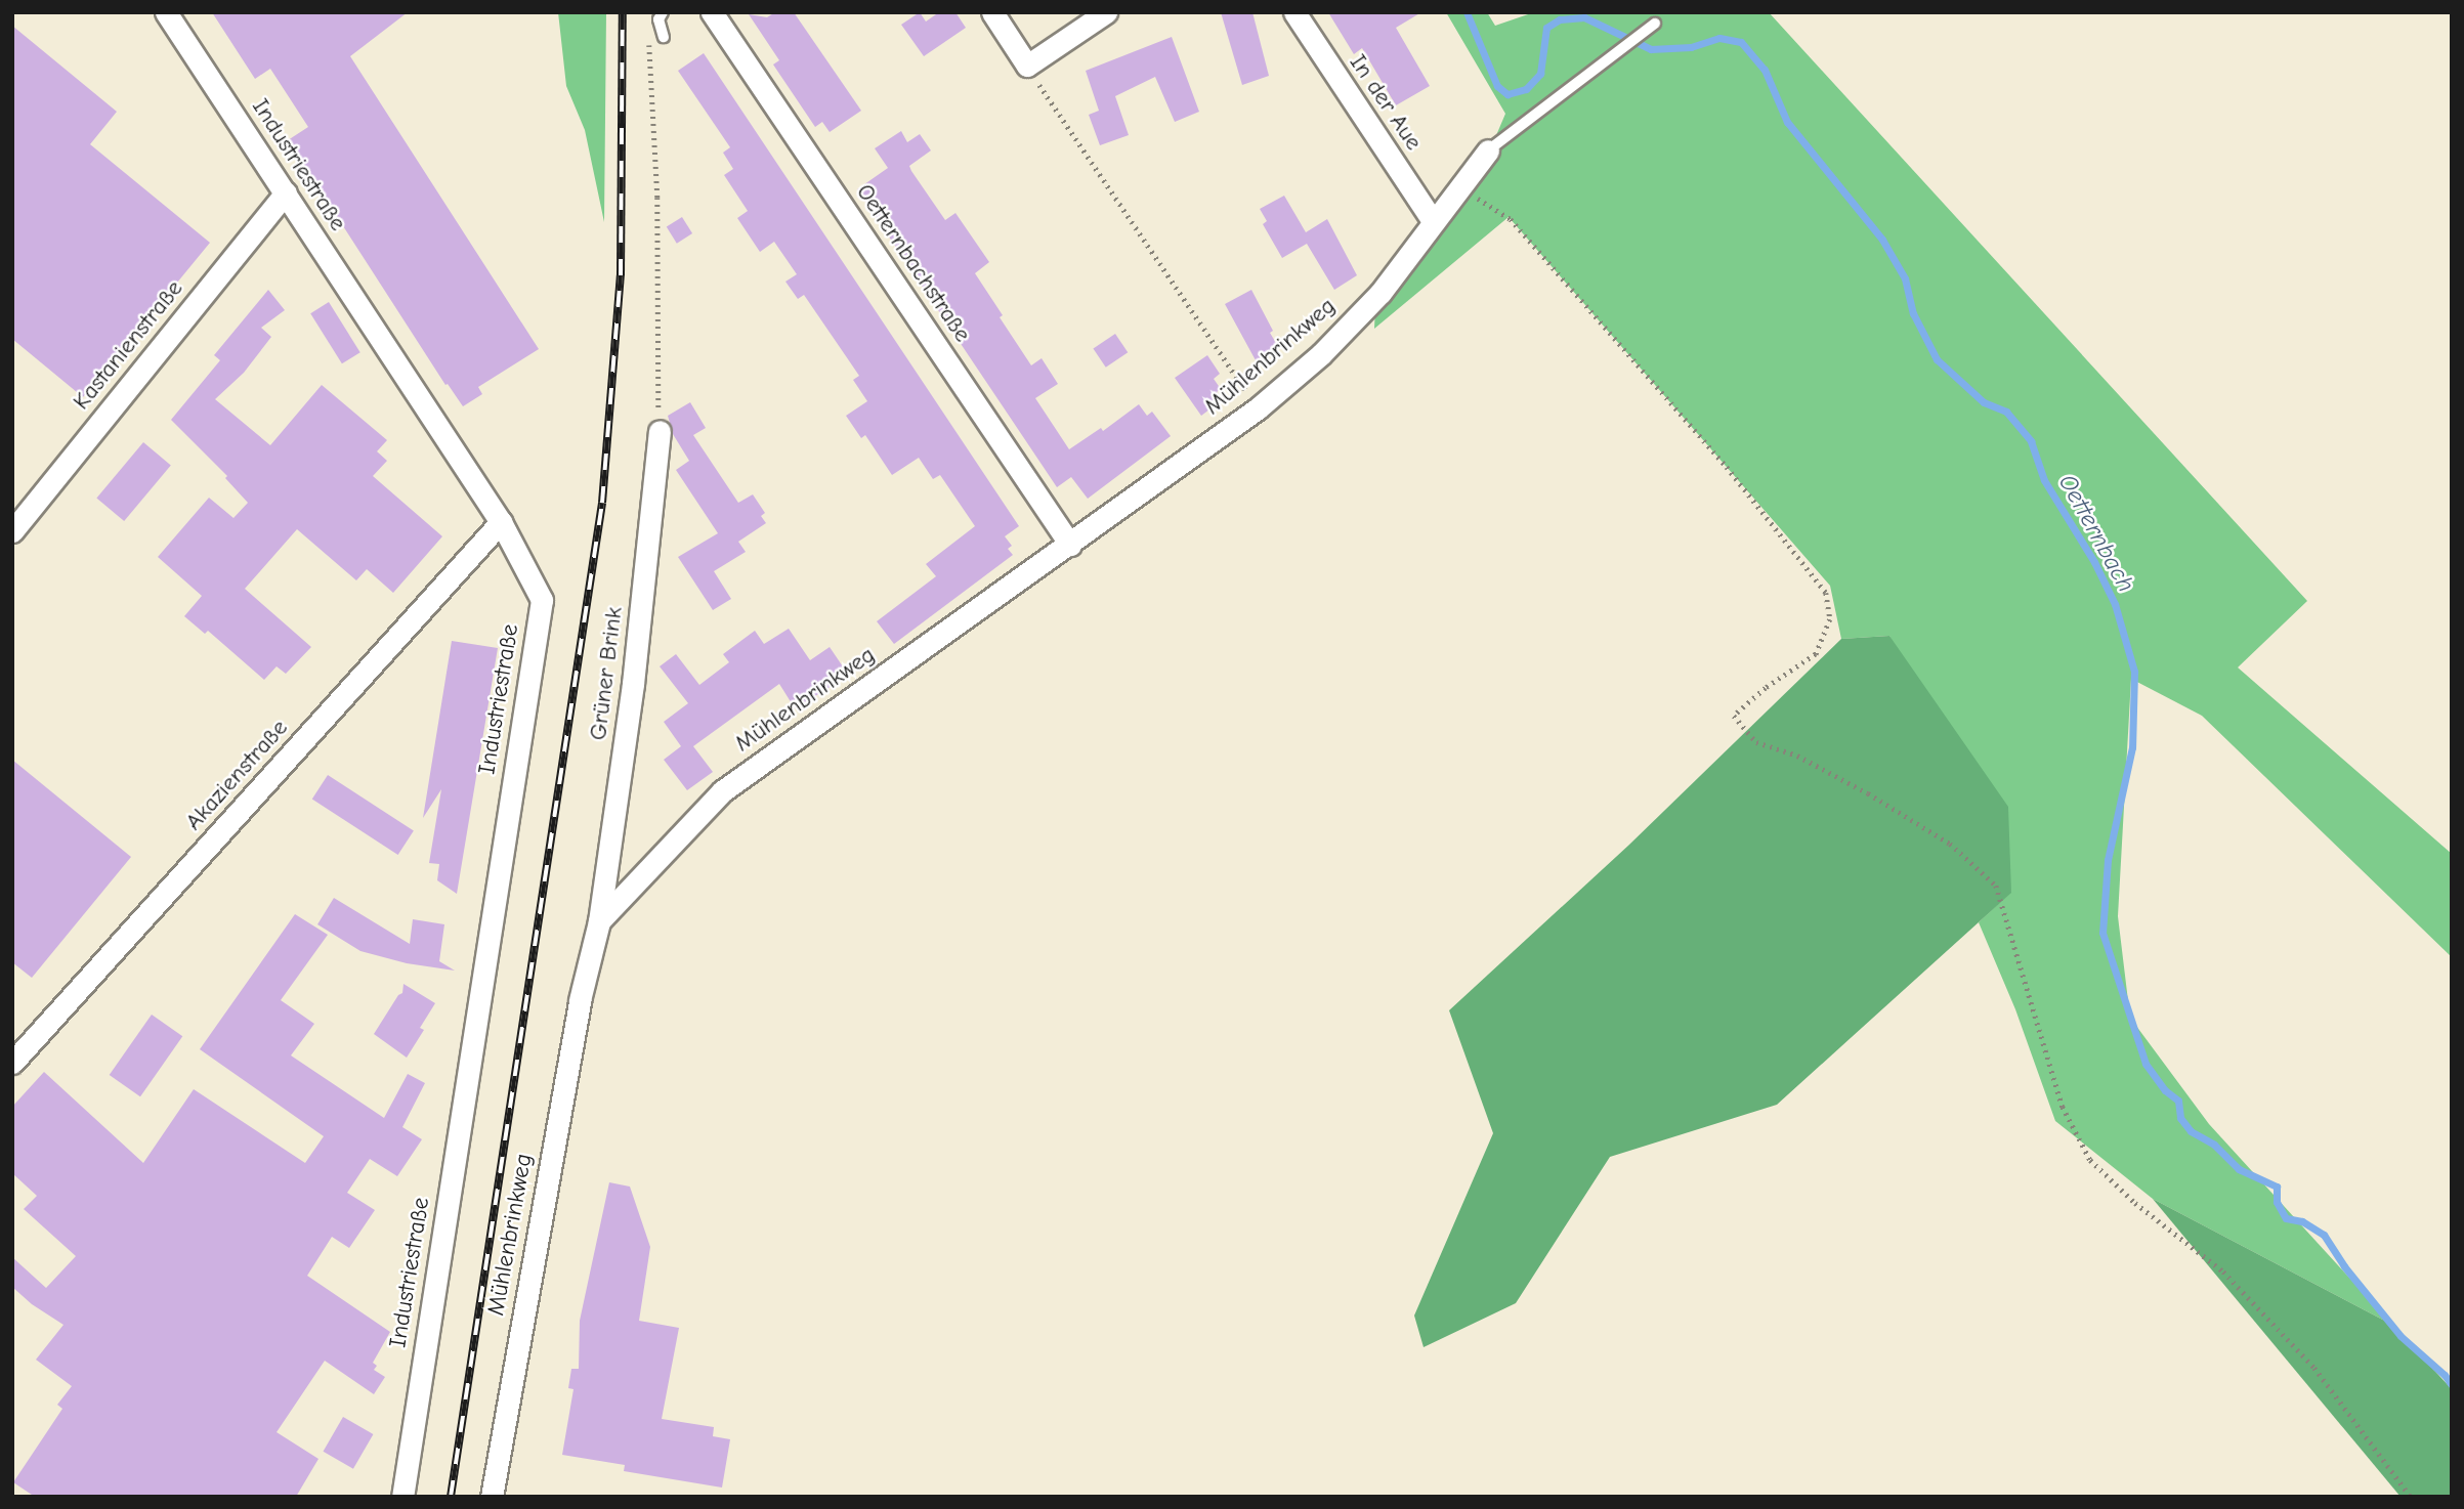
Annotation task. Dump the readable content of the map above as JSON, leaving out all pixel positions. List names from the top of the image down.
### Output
{
  "streets": {
    "street": [
      "In der Aue",
      "Industriestraße",
      "Oetternbachstraße",
      "Kastanienstraße",
      "Mühlenbrinkweg",
      "Grüner Brink",
      "Akazienstraße"
    ]
  },
  "crossings": [
    ["In der Aue", "Mühlenbrinkweg"],
    ["Industriestraße", "Kastanienstraße"],
    ["Industriestraße", "Akazienstraße"],
    ["Oetternbachstraße", "Mühlenbrinkweg"],
    ["Mühlenbrinkweg", "Grüner Brink"]
  ],
  "water": ["Oetternbach"]
}
